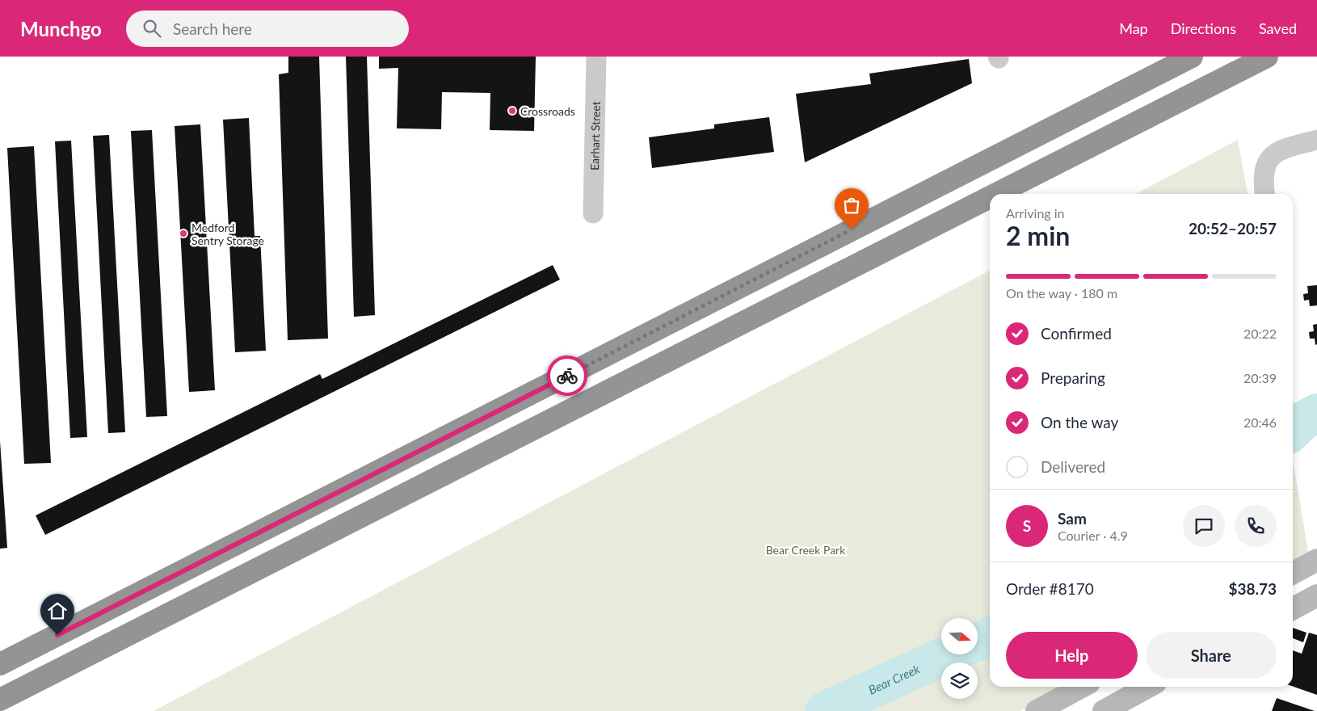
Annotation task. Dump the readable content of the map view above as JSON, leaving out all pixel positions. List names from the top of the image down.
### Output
{
  "streets": {
    "street": ["Earhart Street"]
  },
  "water": ["Bear Creek"],
  "parks": ["Bear Creek Park"],
  "places": ["Crossroads", "Medford Sentry Storage"],
  "north": "right",
  "page": {
    "header": "Munchgo",
    "search": "Search here",
    "nav": ["Map", "Directions", "Saved"],
    "heading": ["2 min", "Arriving in", "20:52–20:57"],
    "panel": [
      "Sam",
      "Courier · 4.9",
      "Order #8170",
      "$38.73"
    ],
    "bar": "On the way · 180 m",
    "list": [
      ["Confirmed", "20:22"],
      ["Preparing", "20:39"],
      ["On the way", "20:46"],
      "Delivered"
    ],
    "round": "S",
    "buttons": ["Help", "Share"]
  }
}
